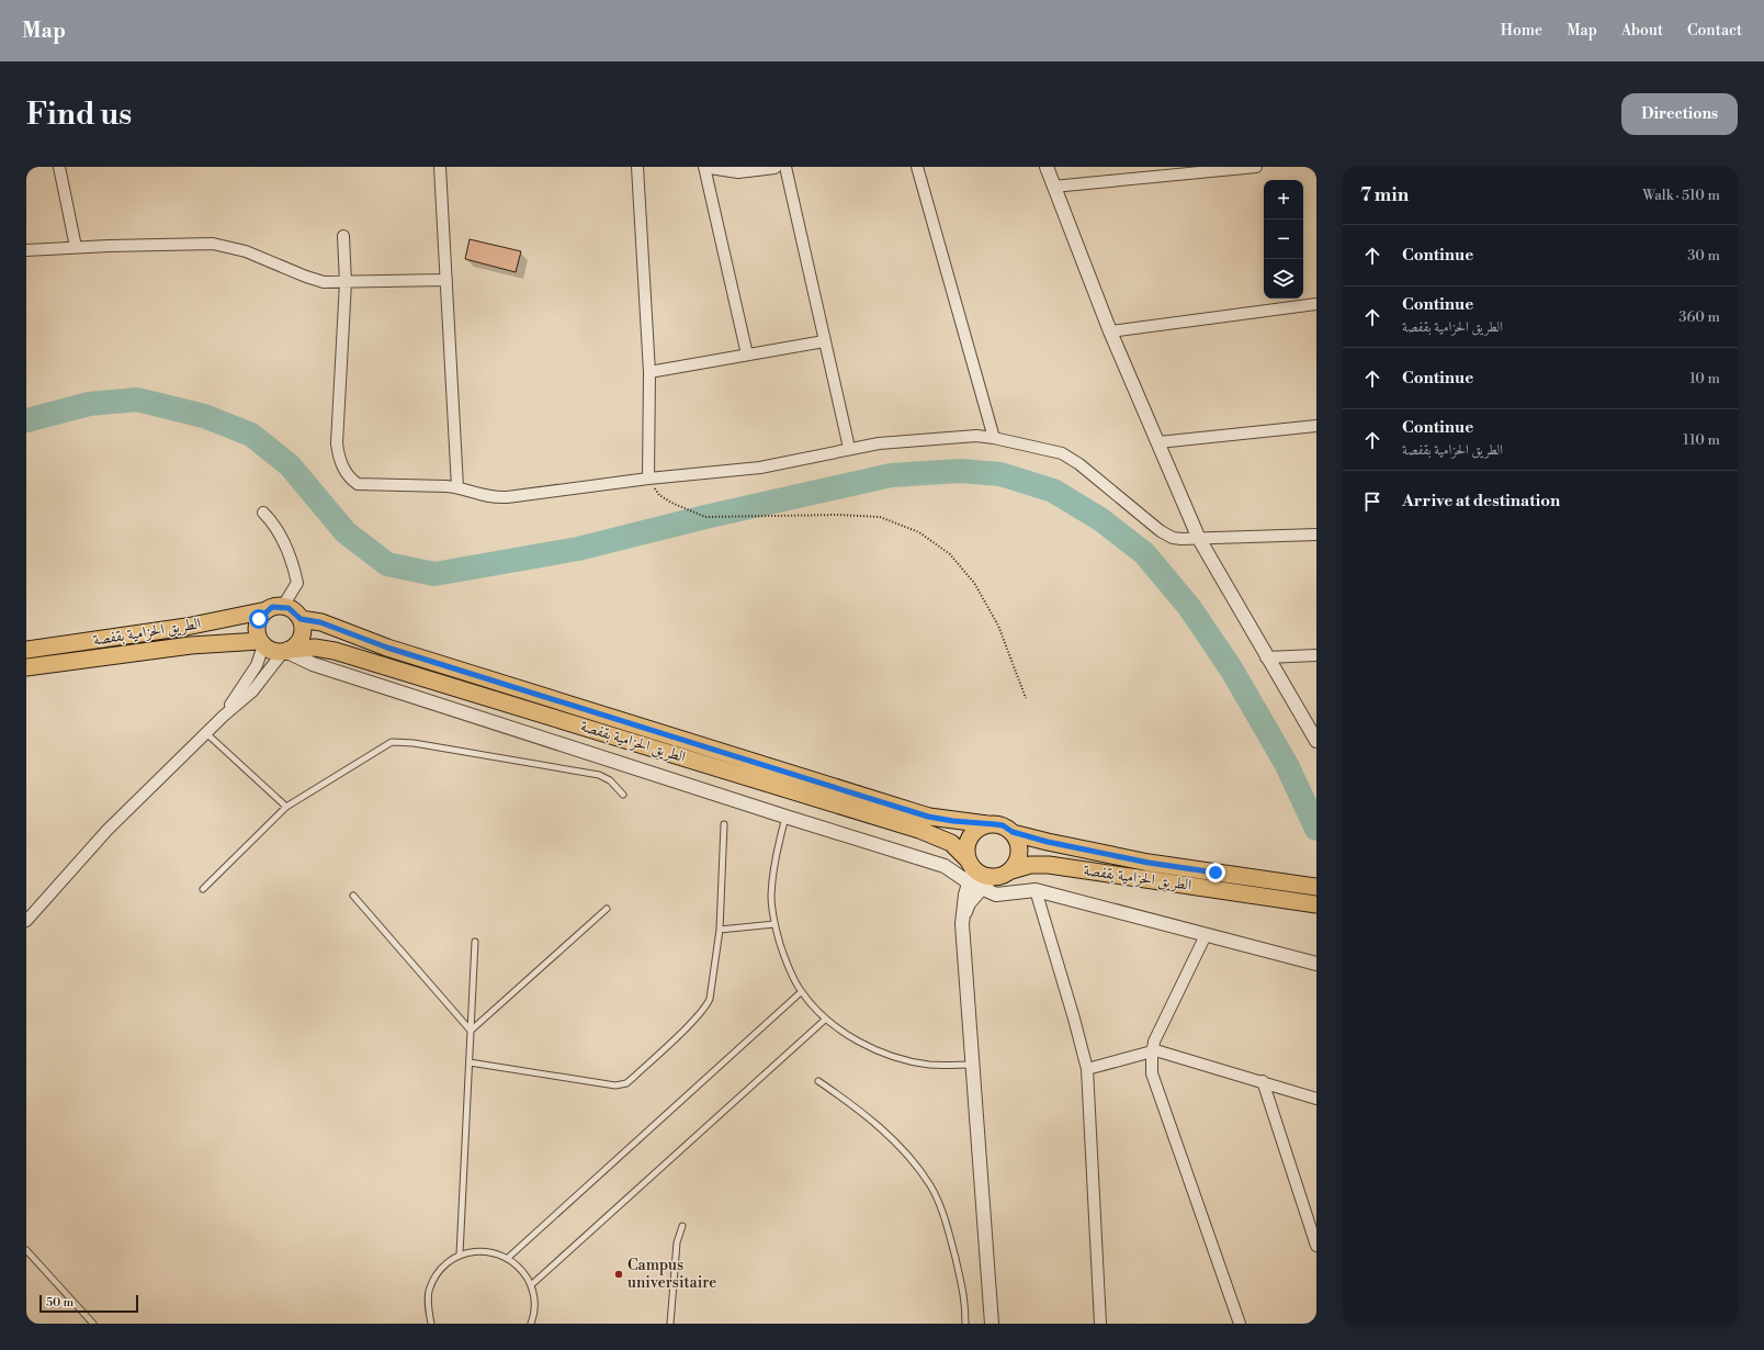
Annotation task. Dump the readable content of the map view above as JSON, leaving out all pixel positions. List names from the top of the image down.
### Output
{
  "streets": {
    "main road": ["الطريق الحزامية بقفصة"]
  },
  "places": ["Campus universitaire"],
  "scale_bar": "50 m",
  "page": {
    "header": "Map",
    "nav": [
      "Home",
      "Map",
      "About",
      "Contact"
    ],
    "buttons": "Directions",
    "title": "Find us",
    "heading": ["7 min", "Walk · 510 m"],
    "map_buttons": ["+", "−"],
    "list": [
      ["Continue", "30 m"],
      ["Continue", "الطريق الحزامية بقفصة", "360 m"],
      ["Continue", "10 m"],
      ["Continue", "الطريق الحزامية بقفصة", "110 m"],
      "Arrive at destination"
    ],
    "scale": "50 m"
  }
}
